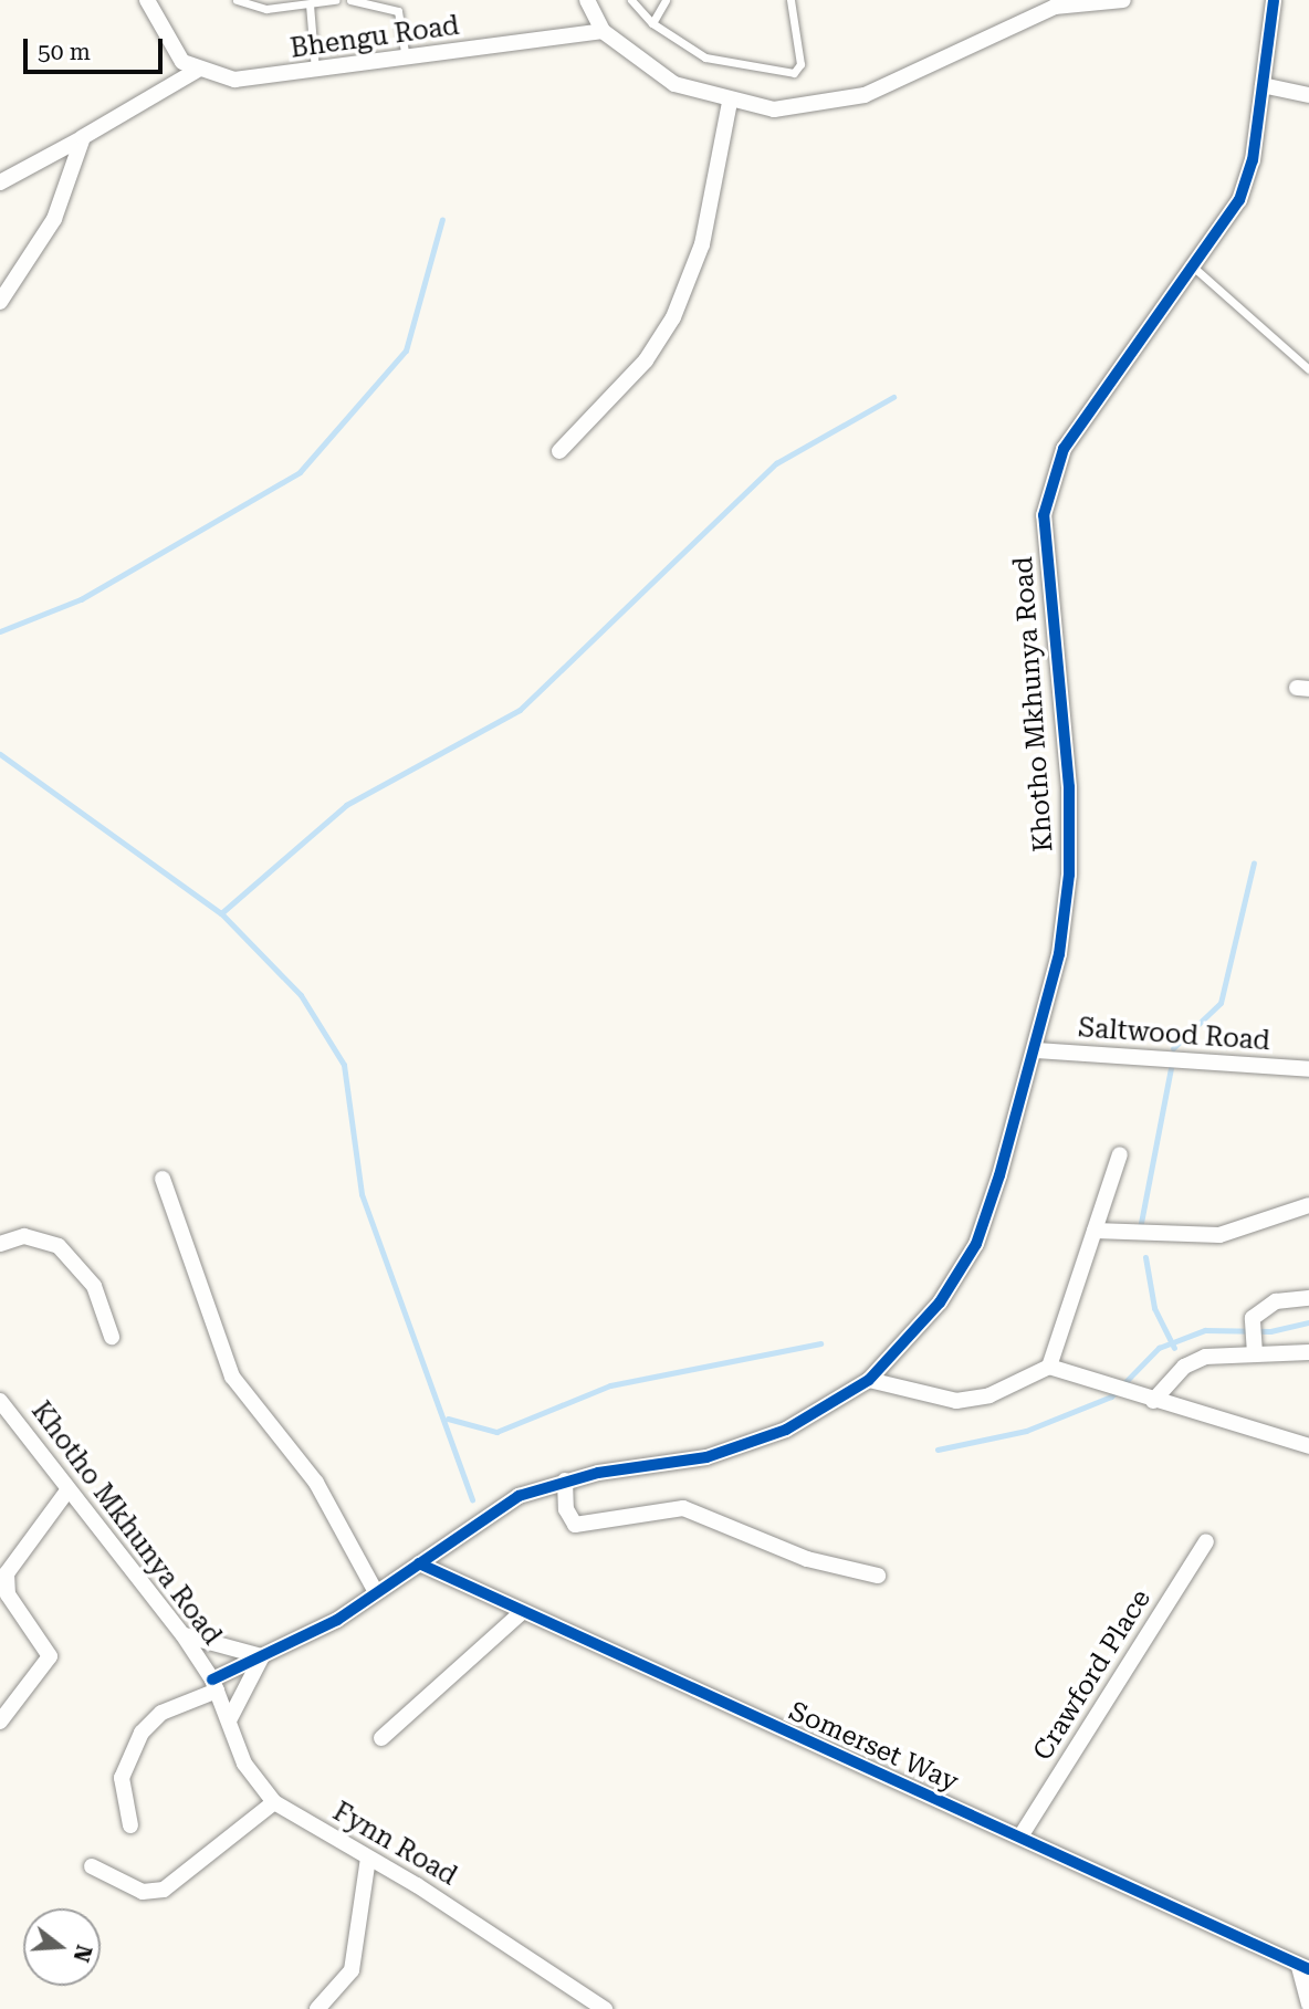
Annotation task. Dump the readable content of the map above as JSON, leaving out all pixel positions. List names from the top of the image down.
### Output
{
  "streets": {
    "street": [
      "Bhengu Road",
      "Khotho Mkhunya Road",
      "Saltwood Road",
      "Crawford Place",
      "Somerset Way",
      "Fynn Road"
    ]
  },
  "crossings": [
    ["Khotho Mkhunya Road", "Saltwood Road"],
    ["Khotho Mkhunya Road", "Somerset Way"],
    ["Khotho Mkhunya Road", "Fynn Road"],
    ["Crawford Place", "Somerset Way"]
  ],
  "scale_bar": "50 m",
  "north": "right"
}
